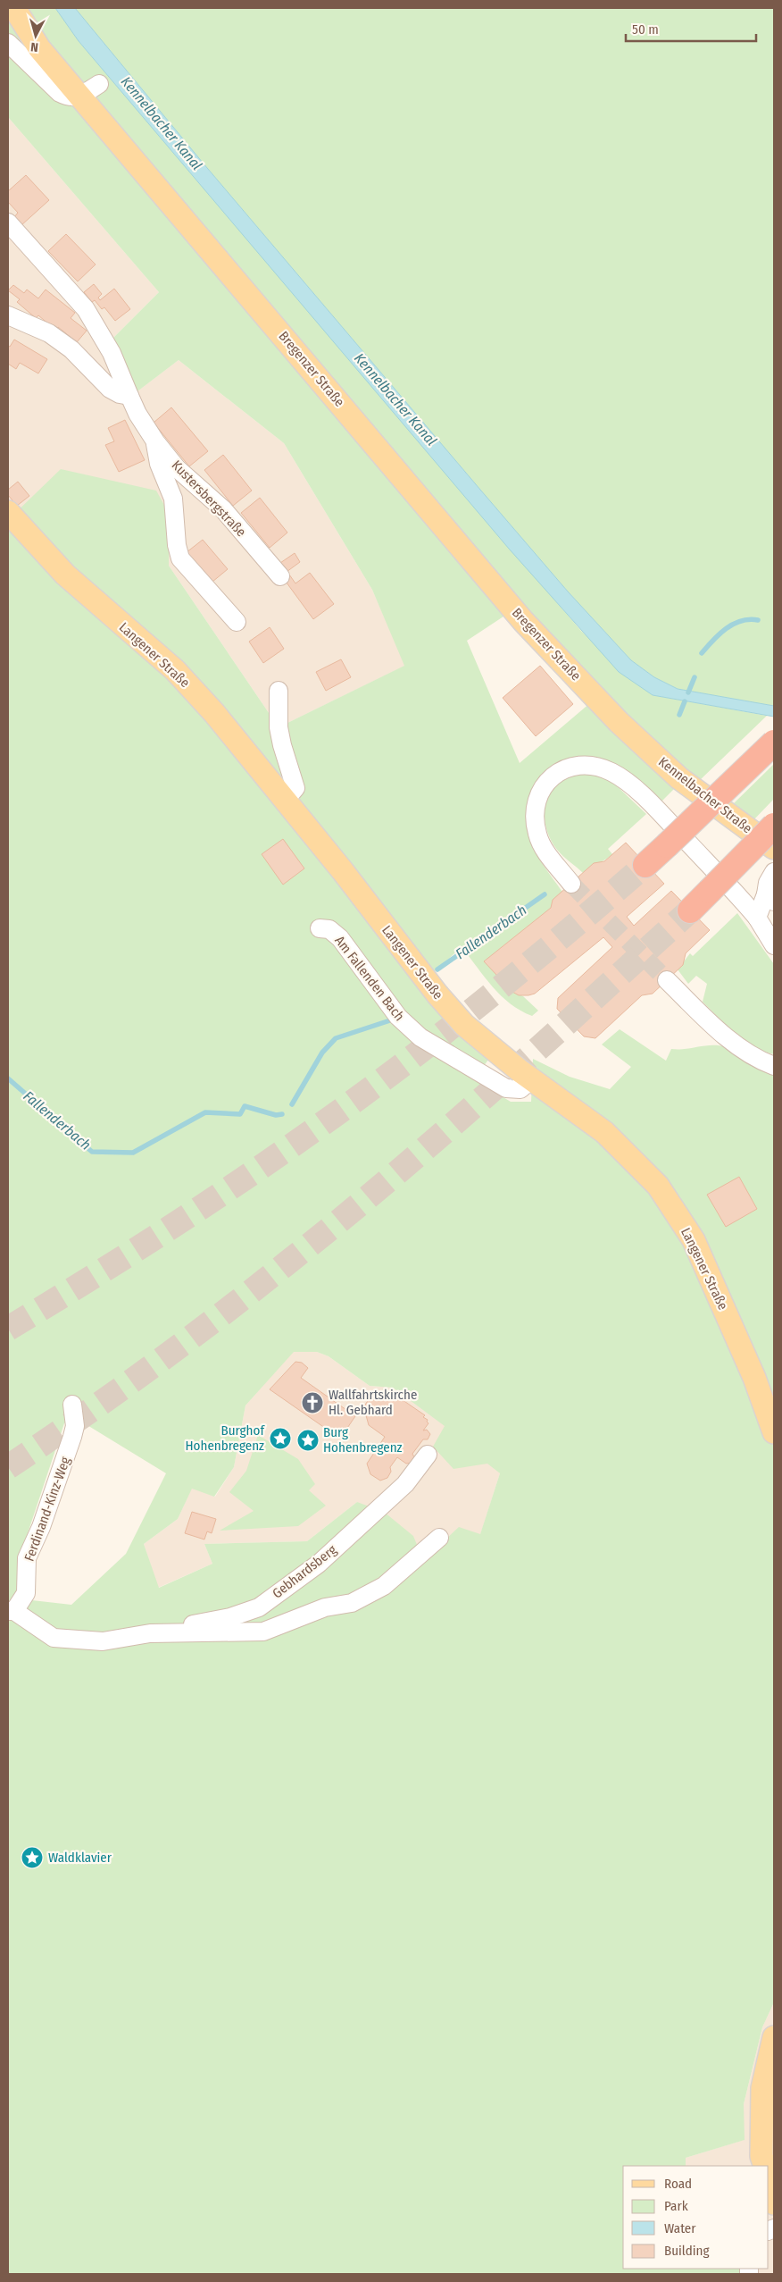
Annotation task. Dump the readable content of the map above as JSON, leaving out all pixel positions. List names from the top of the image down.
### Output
{
  "streets": {
    "main road": ["Bregenzer Straße", "Langener Straße", "Kennelbacher Straße"],
    "street": [
      "Kustersbergstraße",
      "Am Fallenden Bach",
      "Ferdinand-Kinz-Weg",
      "Gebhardsberg"
    ]
  },
  "crossings": [
    ["Bregenzer Straße", "Kennelbacher Straße"],
    ["Langener Straße", "Am Fallenden Bach"],
    ["Ferdinand-Kinz-Weg", "Gebhardsberg"]
  ],
  "water": ["Kennelbacher Kanal", "Fallenderbach"],
  "places": {
    "church": ["Wallfahrtskirche Hl. Gebhard"],
    "place": ["Burghof Hohenbregenz", "Burg Hohenbregenz", "Waldklavier"]
  },
  "legend": [
    "Road",
    "Park",
    "Water",
    "Building"
  ],
  "scale_bar": "50 m",
  "north": "bottom"
}
